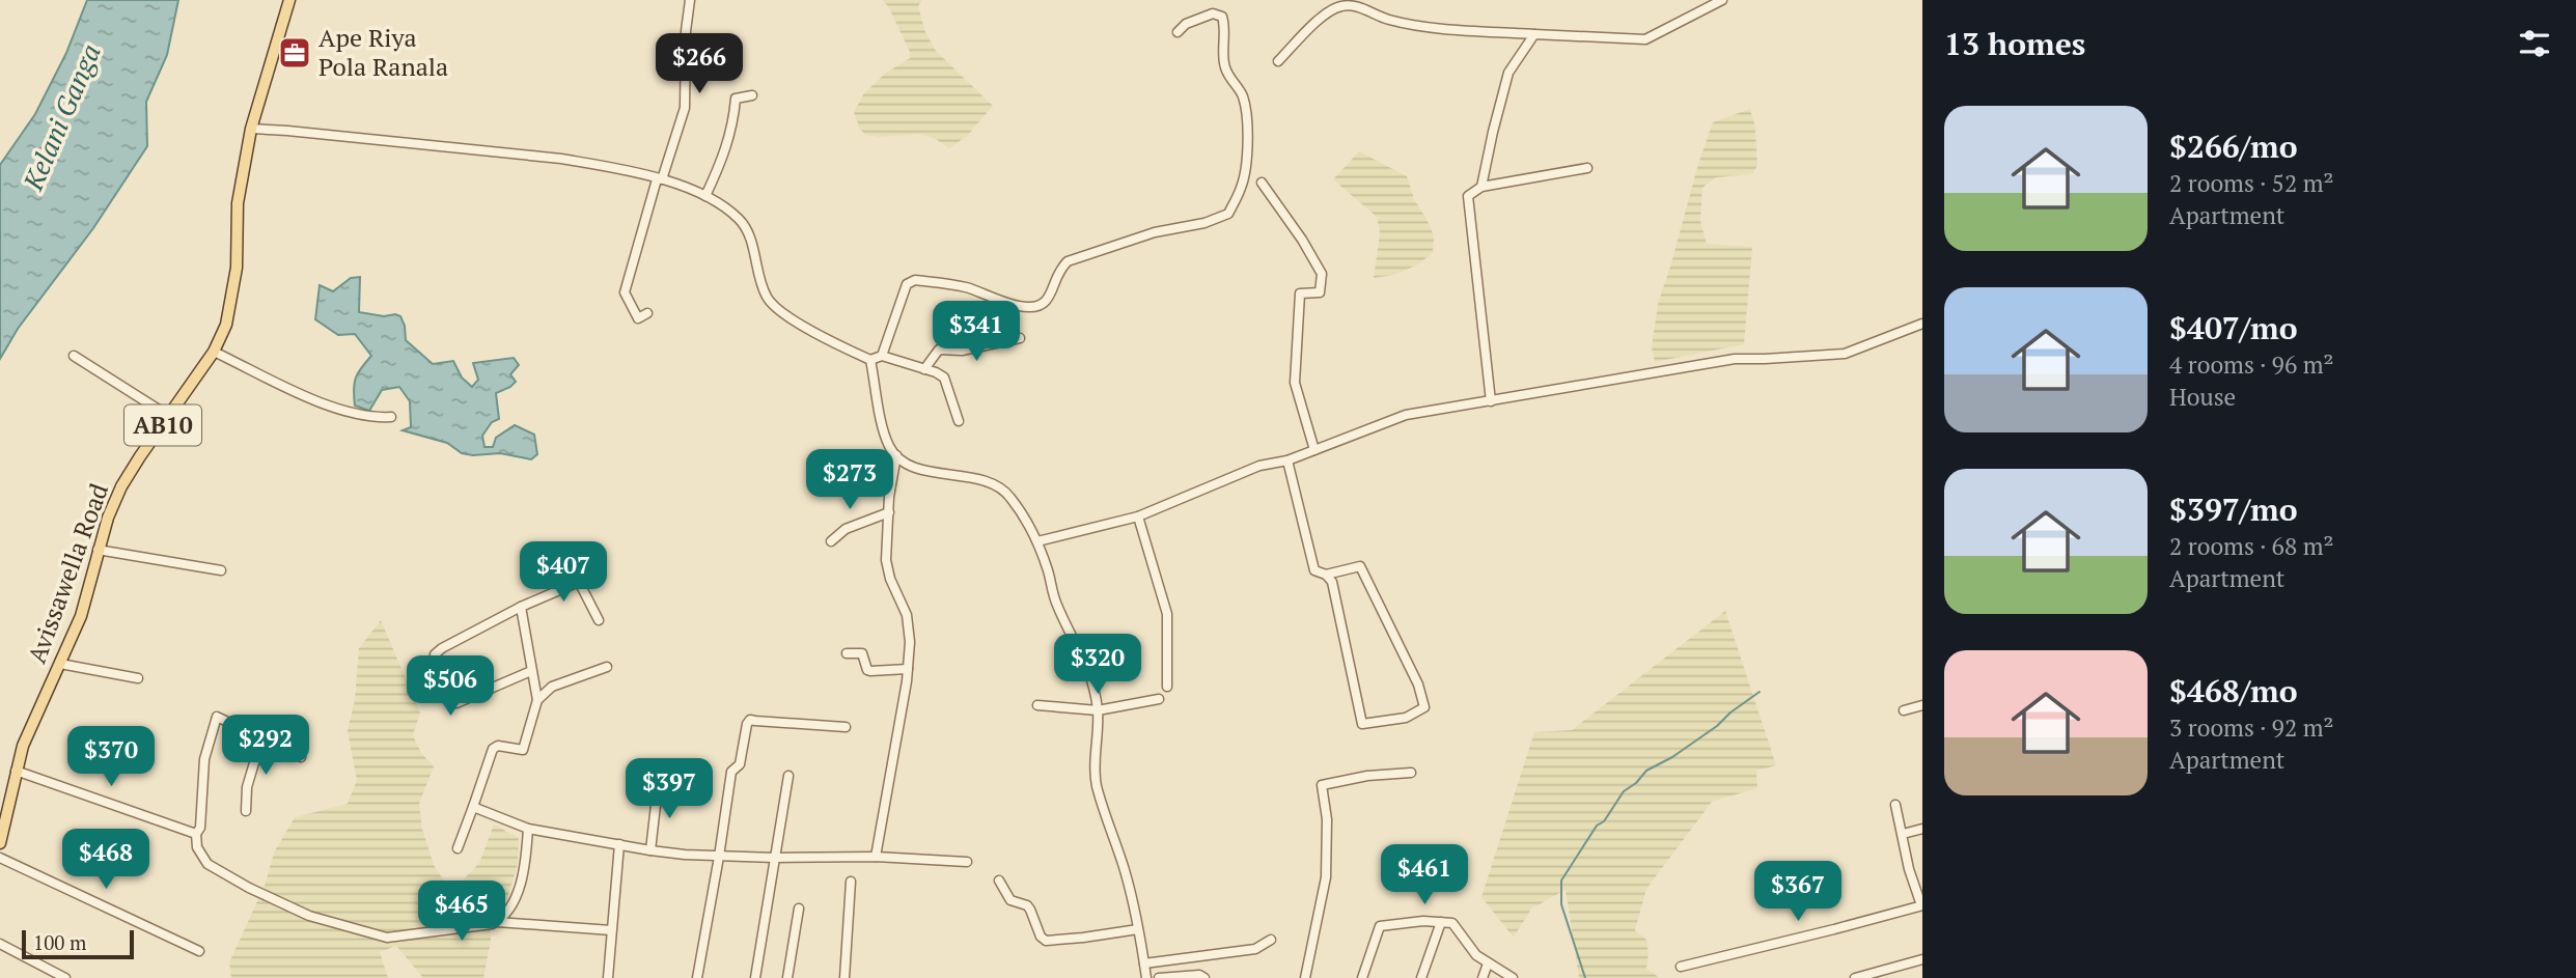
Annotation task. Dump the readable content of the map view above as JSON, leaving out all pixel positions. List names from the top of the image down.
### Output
{
  "streets": {
    "main road": ["AB10", "Avissawella Road"]
  },
  "water": ["Kelani Ganga"],
  "places": {
    "office": ["Ape Riya Pola Ranala"]
  },
  "scale_bar": "100 m",
  "page": {
    "heading": "13 homes",
    "price": [
      "$266",
      "$341",
      "$273",
      "$407",
      "$320",
      "$506",
      "$292",
      "$370",
      "$397",
      "$468",
      "$461",
      "$367",
      "$465"
    ],
    "list": [
      {
        "name": "$266/mo",
        "note": "2 rooms · 52 m² · Apartment"
      },
      {
        "name": "$407/mo",
        "note": "4 rooms · 96 m² · House"
      },
      {
        "name": "$397/mo",
        "note": "2 rooms · 68 m² · Apartment"
      },
      {
        "name": "$468/mo",
        "note": "3 rooms · 92 m² · Apartment"
      }
    ],
    "scale": "100 m"
  }
}
